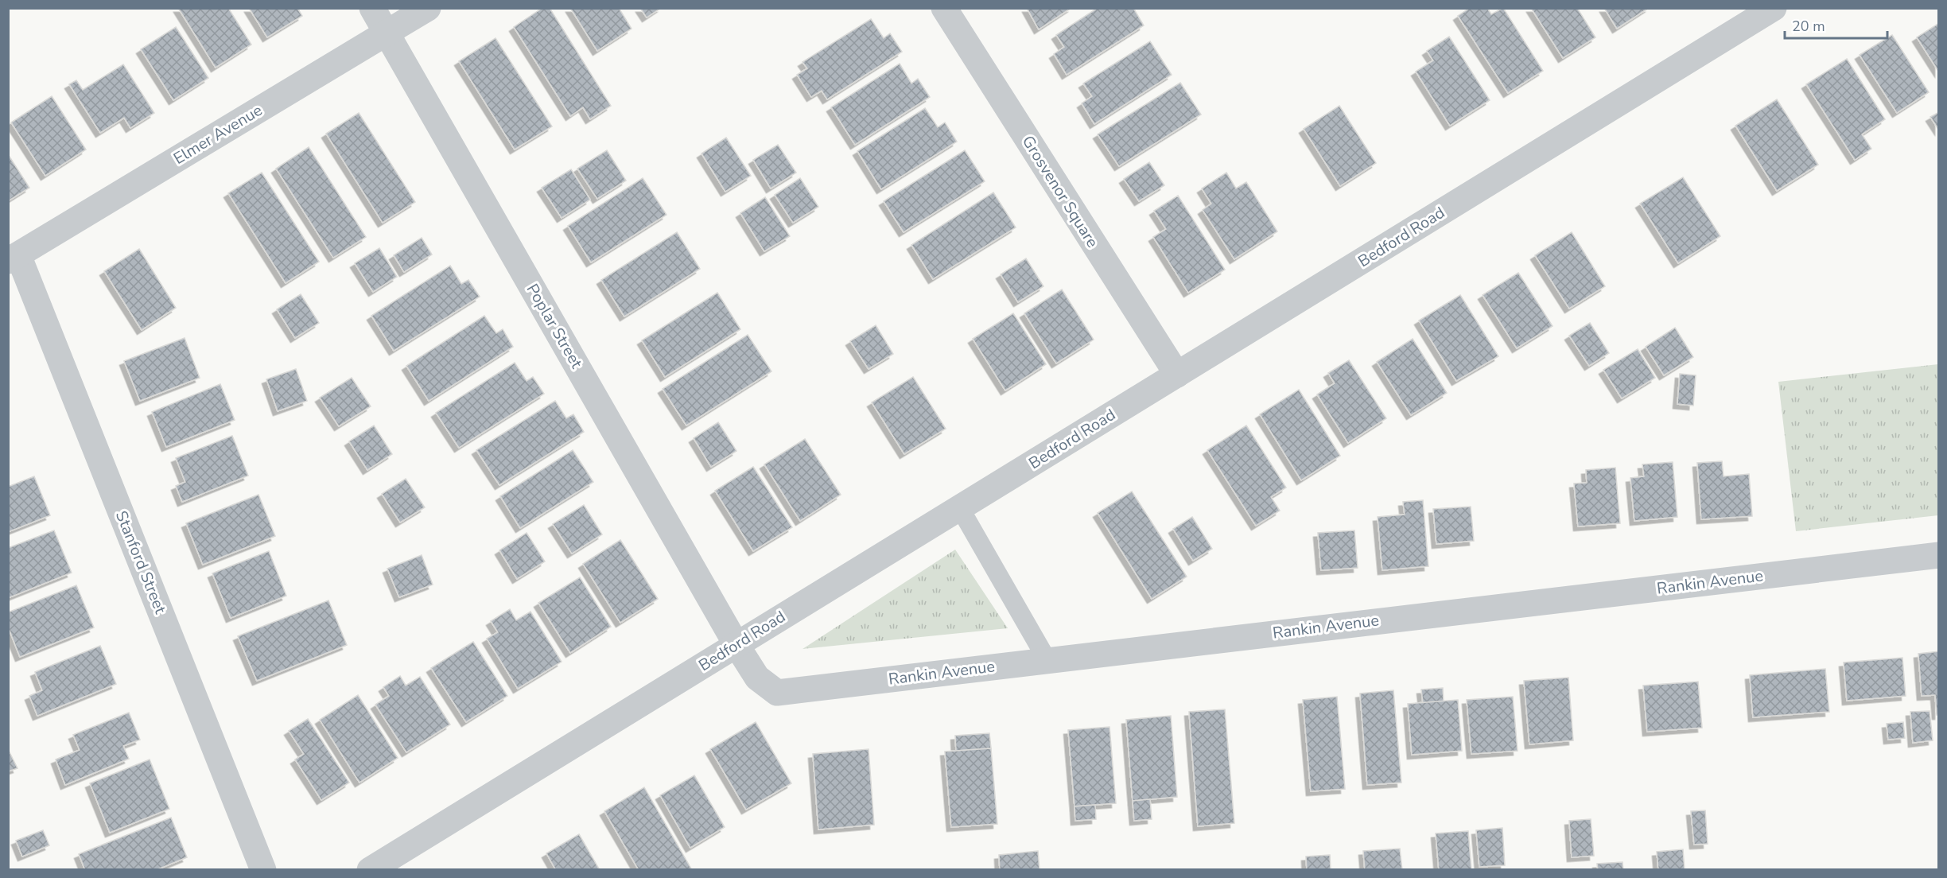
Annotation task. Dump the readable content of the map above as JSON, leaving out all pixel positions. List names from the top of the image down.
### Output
{
  "streets": {
    "street": [
      "Elmer Avenue",
      "Grosvenor Square",
      "Bedford Road",
      "Poplar Street",
      "Stanford Street",
      "Rankin Avenue"
    ]
  },
  "crossings": [
    ["Elmer Avenue", "Poplar Street"],
    ["Elmer Avenue", "Stanford Street"],
    ["Grosvenor Square", "Bedford Road"],
    ["Bedford Road", "Poplar Street"],
    ["Bedford Road", "Rankin Avenue"],
    ["Poplar Street", "Rankin Avenue"]
  ],
  "scale_bar": "20 m"
}
